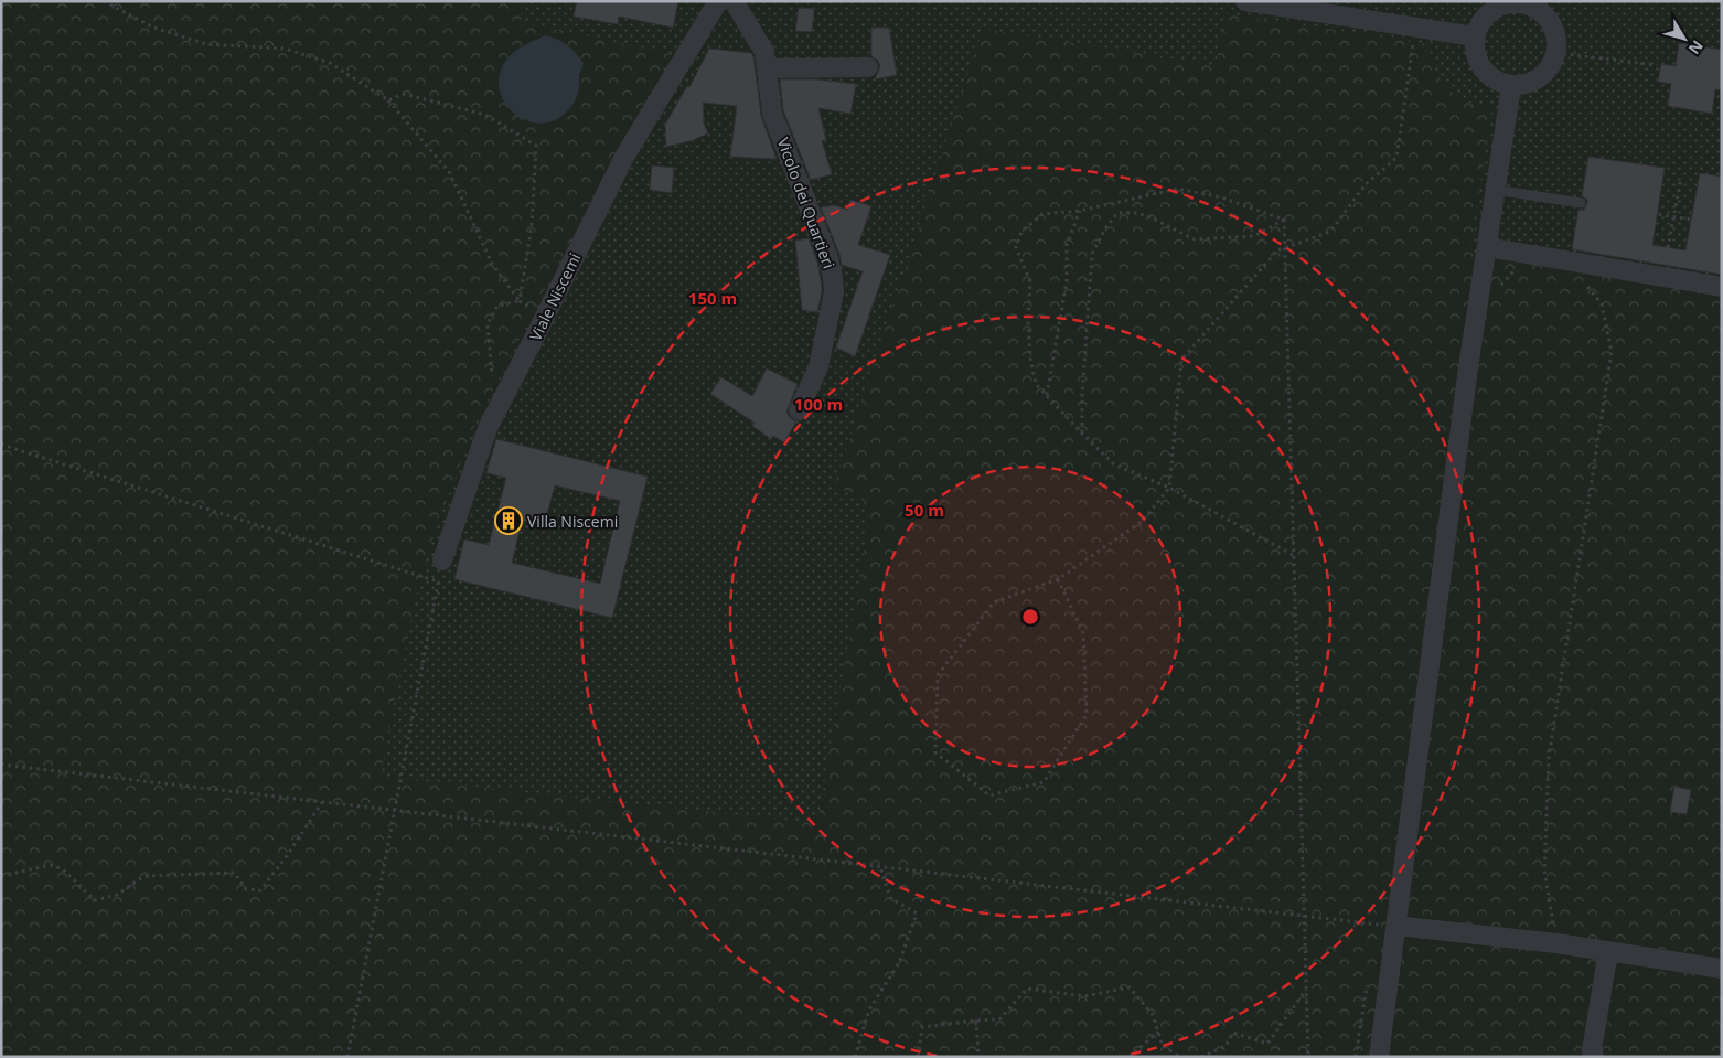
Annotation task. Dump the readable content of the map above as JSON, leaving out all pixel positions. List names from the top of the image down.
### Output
{
  "streets": {
    "street": ["Vicolo dei Quartieri", "Viale Niscemi"]
  },
  "places": {
    "building": ["Villa Niscemi"]
  },
  "north": "bottom right",
  "rings": ["150 m", "100 m", "50 m"]
}
